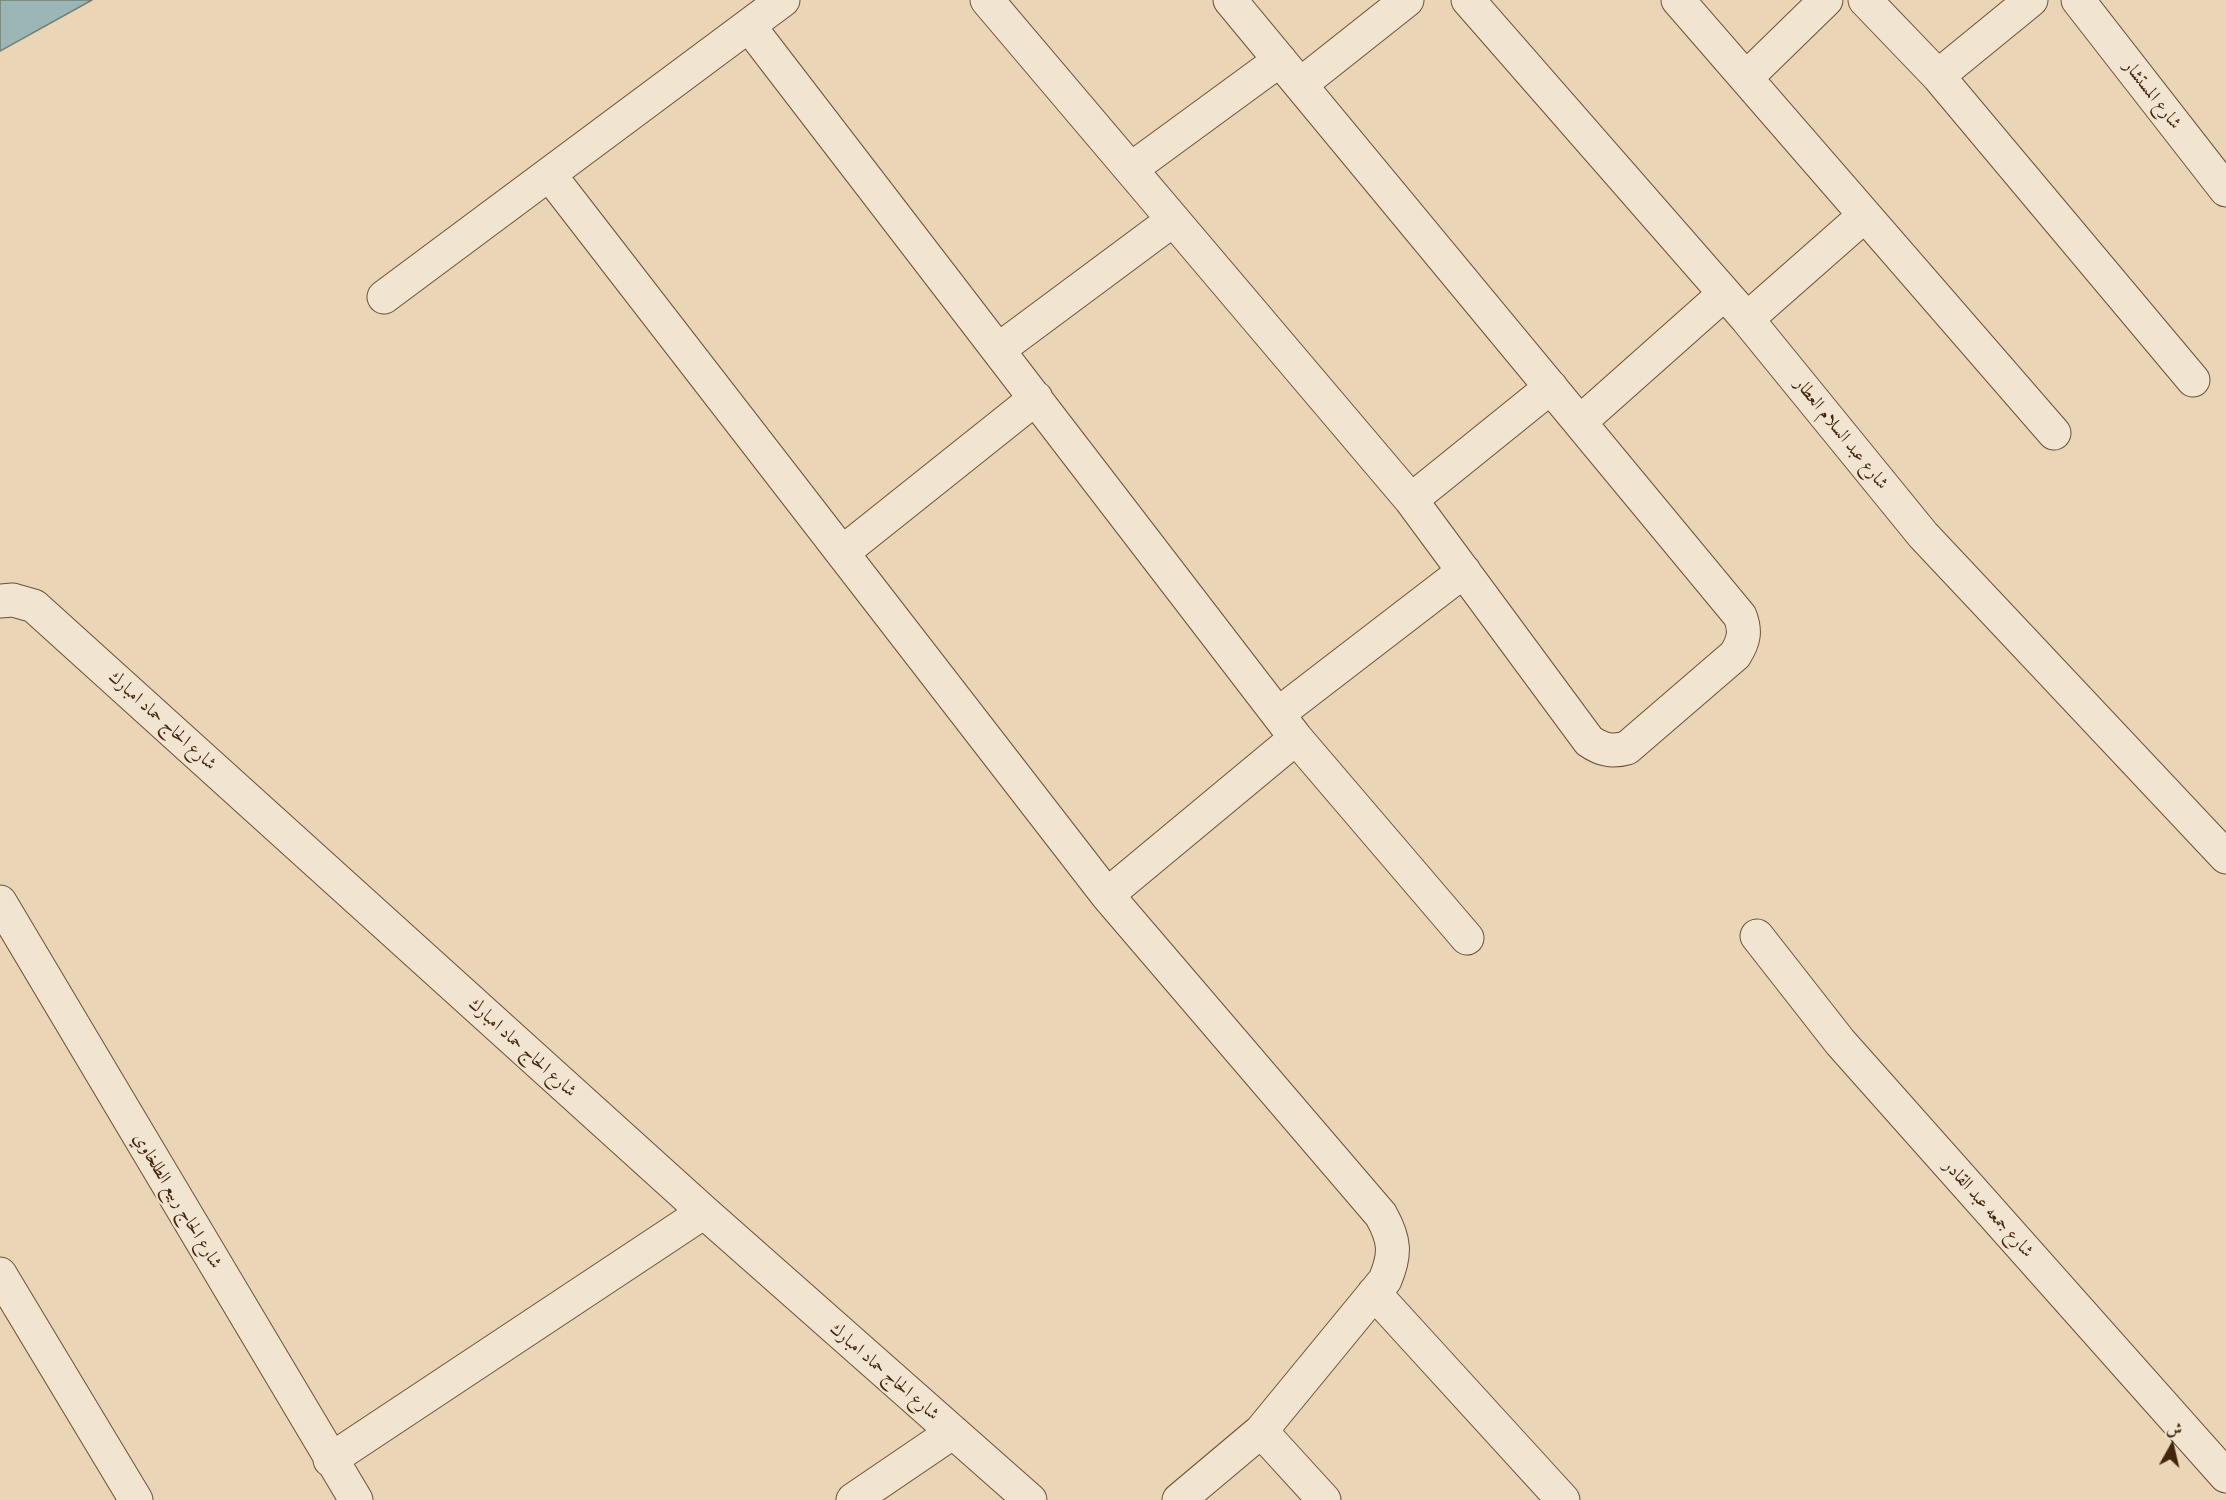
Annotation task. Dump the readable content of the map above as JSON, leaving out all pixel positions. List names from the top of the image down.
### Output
{
  "streets": {
    "street": [
      "شارع المستشار",
      "شارع عبد السلام العطار",
      "شارع الحاج حماد امبارك",
      "شارع الحاج ربيع الطلخاوي",
      "شارع جمعه عبد القادر"
    ]
  },
  "north": "top"
}
